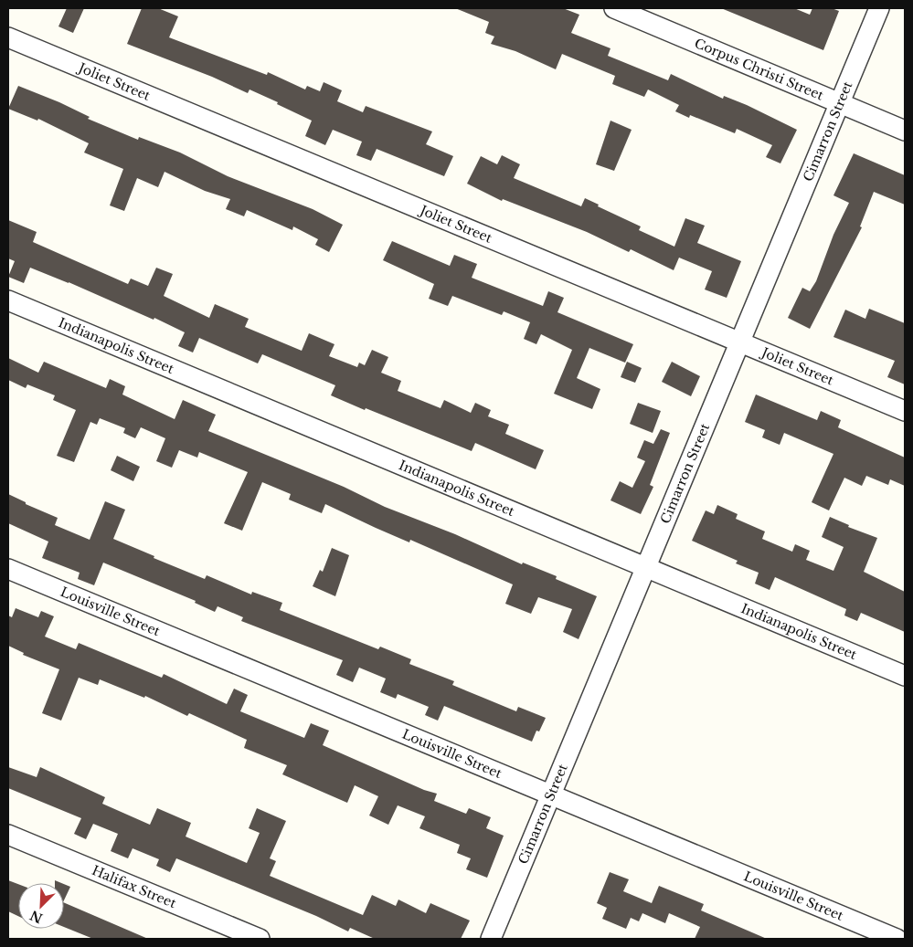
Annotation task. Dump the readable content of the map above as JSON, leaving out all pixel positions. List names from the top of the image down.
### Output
{
  "streets": {
    "street": [
      "Corpus Christi Street",
      "Joliet Street",
      "Cimarron Street",
      "Indianapolis Street",
      "Louisville Street",
      "Halifax Street"
    ]
  },
  "crossings": [
    ["Corpus Christi Street", "Cimarron Street"],
    ["Joliet Street", "Cimarron Street"],
    ["Cimarron Street", "Indianapolis Street"],
    ["Cimarron Street", "Louisville Street"]
  ],
  "north": "bottom left"
}
